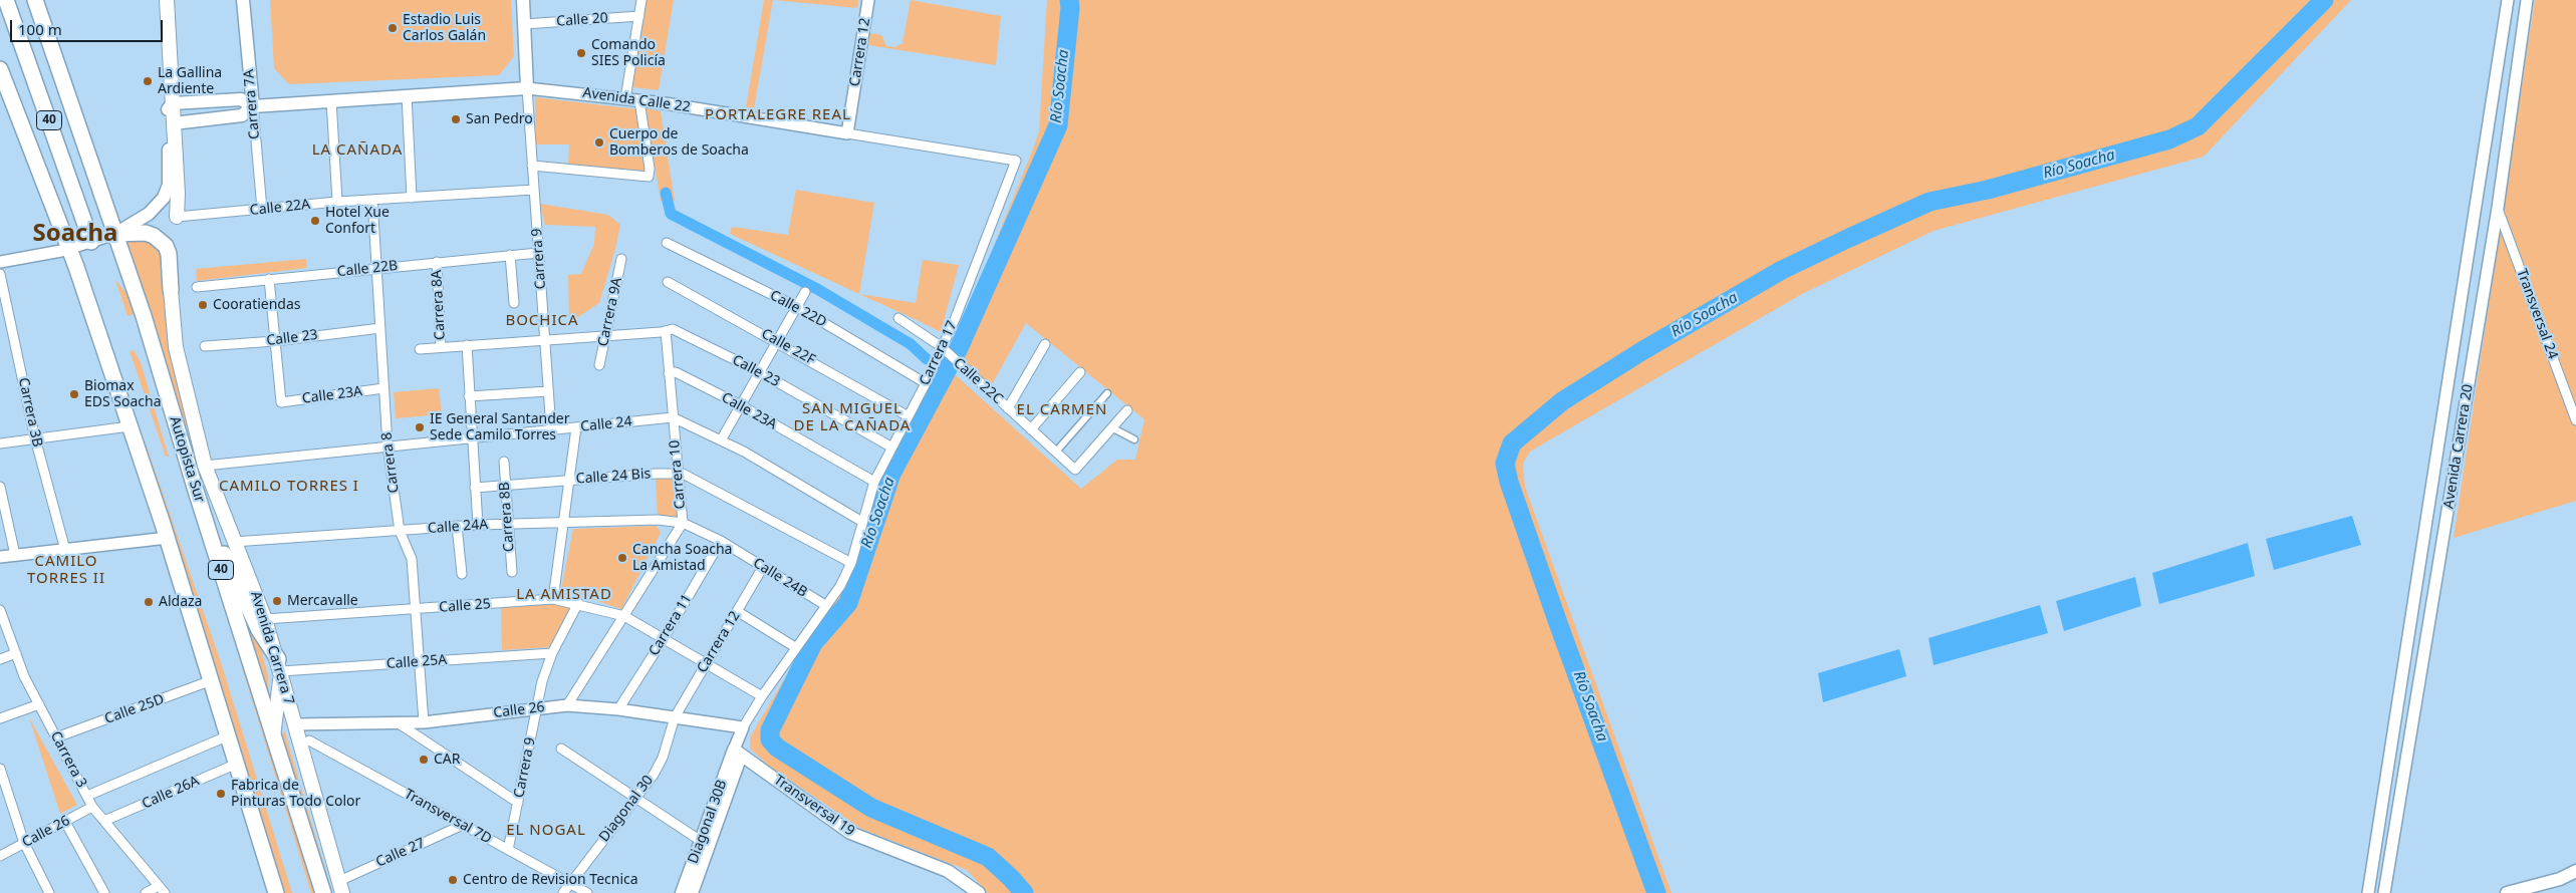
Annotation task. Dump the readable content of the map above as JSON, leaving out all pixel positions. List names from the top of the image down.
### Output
{
  "streets": {
    "highway": ["40", "Autopista Sur"],
    "main road": [
      "Avenida Calle 22",
      "Carrera 7A",
      "Avenida Carrera 7",
      "Transversal 19",
      "Diagonal 30B"
    ],
    "street": [
      "Calle 20",
      "Carrera 12",
      "Calle 22A",
      "Carrera 9",
      "Calle 22B",
      "Carrera 8A",
      "Calle 22D",
      "Carrera 9A",
      "Transversal 24",
      "Calle 23",
      "Calle 22F",
      "Carrera 17",
      "Calle 22C",
      "Calle 23A",
      "Carrera 3B",
      "Calle 24",
      "Avenida Carrera 20",
      "Carrera 8",
      "Carrera 10",
      "Calle 24 Bis",
      "Carrera 8B",
      "Calle 24A",
      "Calle 24B",
      "Calle 25",
      "Carrera 11",
      "Calle 25A",
      "Calle 25D",
      "Calle 26",
      "Carrera 3",
      "Calle 26A",
      "Diagonal 30",
      "Transversal 7D",
      "Calle 27"
    ]
  },
  "crossings": [
    ["Carrera 12", "Avenida Calle 22"],
    ["Carrera 12", "Calle 24B"],
    ["Carrera 12", "Calle 25"],
    ["Carrera 12", "Calle 26"],
    ["Carrera 12", "Diagonal 30"],
    ["Avenida Calle 22", "Carrera 7A"],
    ["Avenida Calle 22", "Carrera 9"],
    ["Avenida Calle 22", "Carrera 17"],
    ["Carrera 7A", "Calle 22A"],
    ["40", "Calle 25D"],
    ["40", "Calle 26A"],
    ["Calle 22A", "Carrera 9"],
    ["Calle 22A", "Carrera 8"],
    ["Carrera 9", "Calle 22B"],
    ["Carrera 9", "Calle 24"],
    ["Carrera 9", "Calle 25"],
    ["Carrera 9", "Calle 25A"],
    ["Carrera 9", "Calle 26"],
    ["Carrera 9", "Transversal 7D"],
    ["Calle 22B", "Carrera 8A"],
    ["Calle 22B", "Carrera 8"],
    ["Carrera 8A", "Calle 24"],
    ["Carrera 8A", "Calle 24 Bis"],
    ["Carrera 8A", "Calle 24A"],
    ["Calle 22D", "Carrera 17"],
    ["Transversal 24", "Avenida Carrera 20"],
    ["Calle 23", "Carrera 17"],
    ["Calle 23", "Calle 23A"],
    ["Calle 23", "Carrera 8"],
    ["Calle 23", "Carrera 10"],
    ["Calle 22F", "Carrera 17"],
    ["Carrera 17", "Calle 22C"],
    ["Carrera 17", "Calle 23A"],
    ["Carrera 17", "Calle 24B"],
    ["Carrera 17", "Calle 25"],
    ["Carrera 17", "Calle 26"],
    ["Carrera 17", "Transversal 19"],
    ["Carrera 17", "Diagonal 30B"],
    ["Calle 23A", "Carrera 8"],
    ["Calle 23A", "Carrera 10"],
    ["Calle 24", "Carrera 8"],
    ["Calle 24", "Carrera 10"],
    ["Calle 24", "Avenida Carrera 7"],
    ["Carrera 8", "Calle 24A"],
    ["Carrera 8", "Calle 25"],
    ["Carrera 8", "Calle 25A"],
    ["Carrera 8", "Calle 26"],
    ["Carrera 10", "Calle 24 Bis"],
    ["Carrera 10", "Calle 24A"],
    ["Carrera 10", "Calle 24B"],
    ["Carrera 10", "Calle 25"],
    ["Carrera 10", "Calle 26"],
    ["Calle 24 Bis", "Carrera 8B"],
    ["Carrera 8B", "Calle 24A"],
    ["Calle 24A", "Calle 24B"],
    ["Calle 24A", "Avenida Carrera 7"],
    ["Calle 24B", "Carrera 11"],
    ["Calle 25", "Carrera 11"],
    ["Calle 25", "Avenida Carrera 7"],
    ["Carrera 11", "Calle 26"],
    ["Avenida Carrera 7", "Calle 25A"],
    ["Avenida Carrera 7", "Calle 26"],
    ["Avenida Carrera 7", "Calle 27"],
    ["Calle 25D", "Carrera 3"],
    ["Calle 26", "Carrera 3"],
    ["Calle 26", "Diagonal 30"],
    ["Carrera 3", "Calle 26A"],
    ["Transversal 19", "Diagonal 30B"],
    ["Diagonal 30", "Transversal 7D"],
    ["Transversal 7D", "Calle 27"]
  ],
  "districts": [
    "PORTALEGRE REAL",
    "LA CAÑADA",
    "Soacha",
    "BOCHICA",
    "SAN MIGUEL DE LA CAÑADA",
    "EL CARMEN",
    "CAMILO TORRES I",
    "CAMILO TORRES II",
    "LA AMISTAD",
    "EL NOGAL"
  ],
  "water": ["Río Soacha"],
  "places": [
    "Estadio Luis Carlos Galán",
    "Comando SIES Policía",
    "La Gallina Ardiente",
    "San Pedro",
    "Cuerpo de Bomberos de Soacha",
    "Hotel Xue Confort",
    "Cooratiendas",
    "Biomax EDS Soacha",
    "IE General Santander Sede Camilo Torres",
    "Cancha Soacha La Amistad",
    "Mercavalle",
    "Aldaza",
    "CAR",
    "Fabrica de Pinturas Todo Color",
    "Centro de Revision Tecnica"
  ],
  "scale_bar": "100 m"
}
